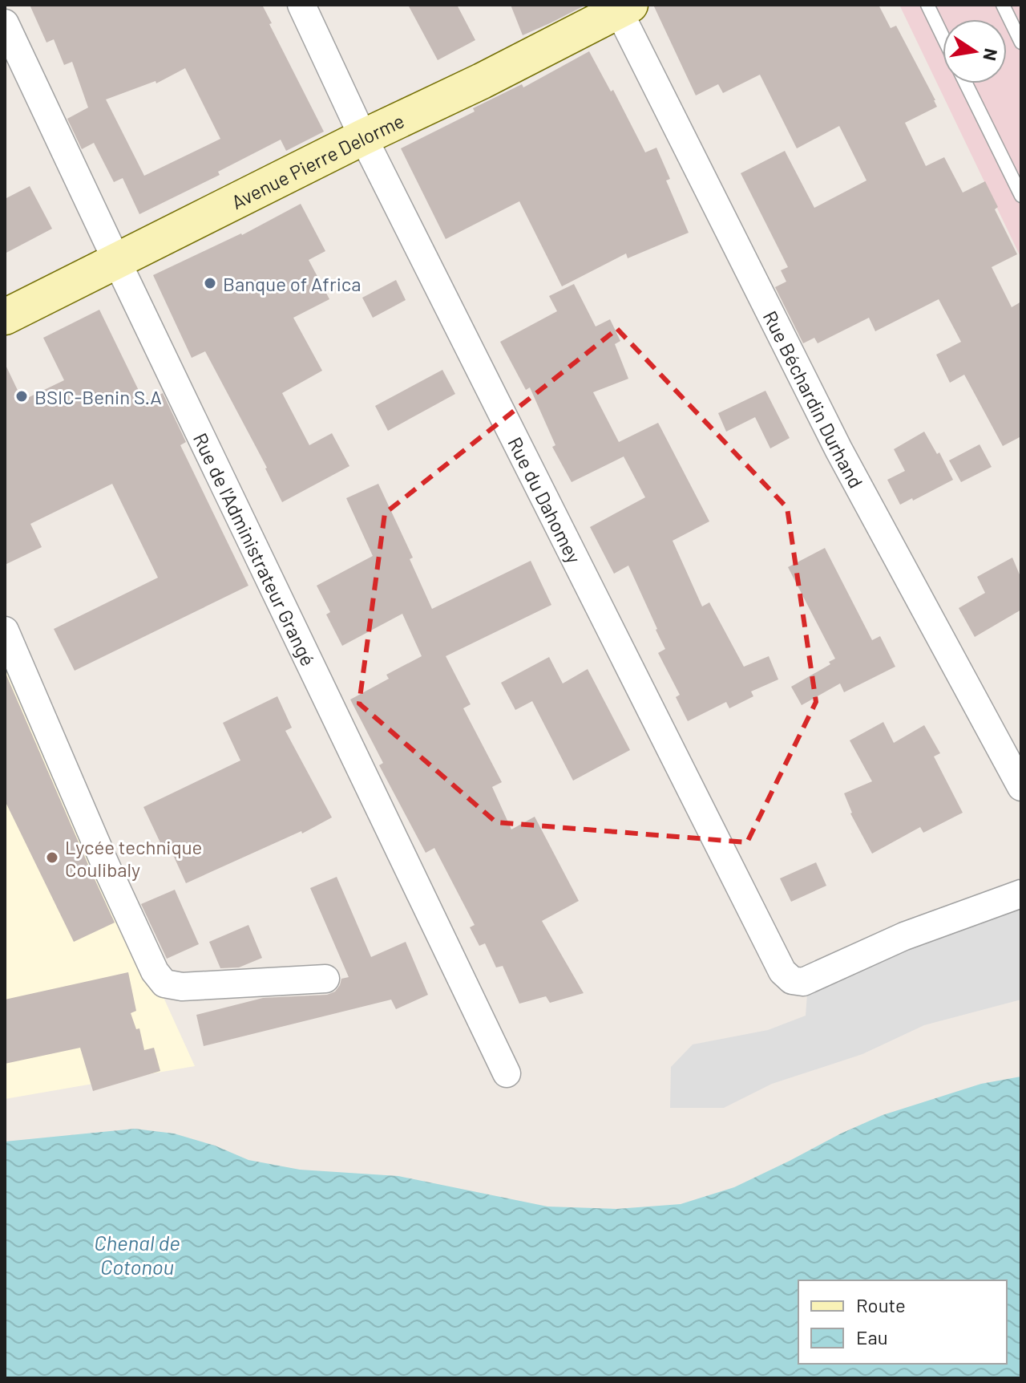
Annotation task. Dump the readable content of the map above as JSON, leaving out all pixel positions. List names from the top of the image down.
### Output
{
  "streets": {
    "main road": ["Avenue Pierre Delorme"],
    "street": ["Rue Béchardin Durhand", "Rue du Dahomey", "Rue de l'Administrateur Grangé"]
  },
  "crossings": [
    ["Avenue Pierre Delorme", "Rue Béchardin Durhand"],
    ["Avenue Pierre Delorme", "Rue du Dahomey"],
    ["Avenue Pierre Delorme", "Rue de l'Administrateur Grangé"]
  ],
  "water": ["Chenal de Cotonou"],
  "places": ["Banque of Africa", "BSIC-Benin S.A", "Lycée technique Coulibaly"],
  "legend": ["Route", "Eau"],
  "north": "right"
}
